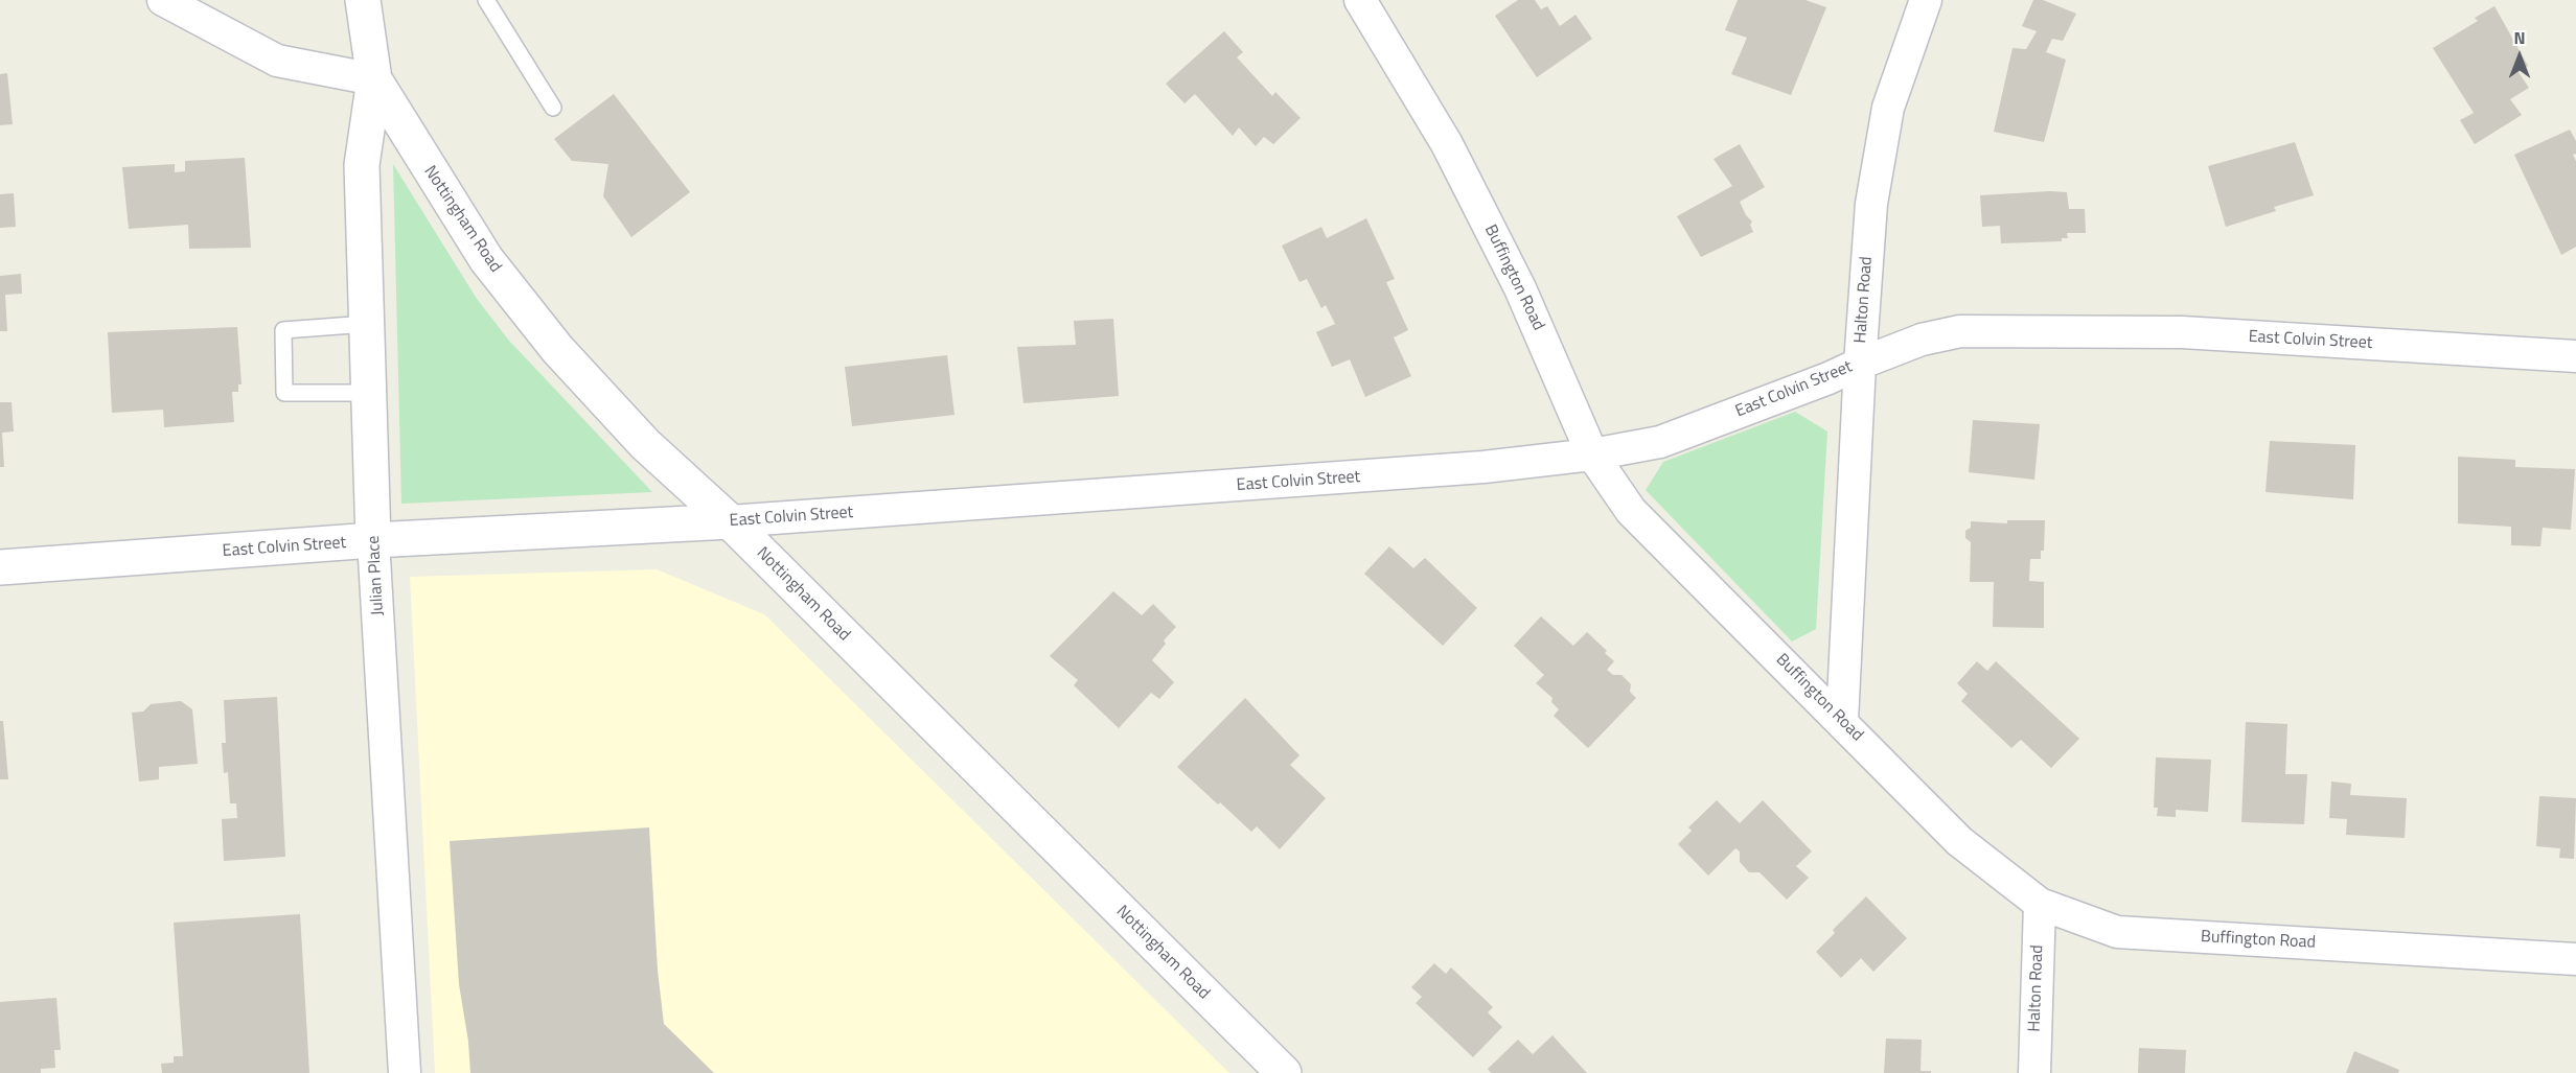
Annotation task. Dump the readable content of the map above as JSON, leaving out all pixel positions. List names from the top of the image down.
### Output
{
  "streets": {
    "street": [
      "Nottingham Road",
      "Buffington Road",
      "Halton Road",
      "East Colvin Street",
      "Julian Place"
    ]
  },
  "crossings": [
    ["Nottingham Road", "East Colvin Street"],
    ["Nottingham Road", "Julian Place"],
    ["Buffington Road", "Halton Road"],
    ["Buffington Road", "East Colvin Street"],
    ["Halton Road", "East Colvin Street"],
    ["East Colvin Street", "Julian Place"]
  ],
  "north": "top"
}
